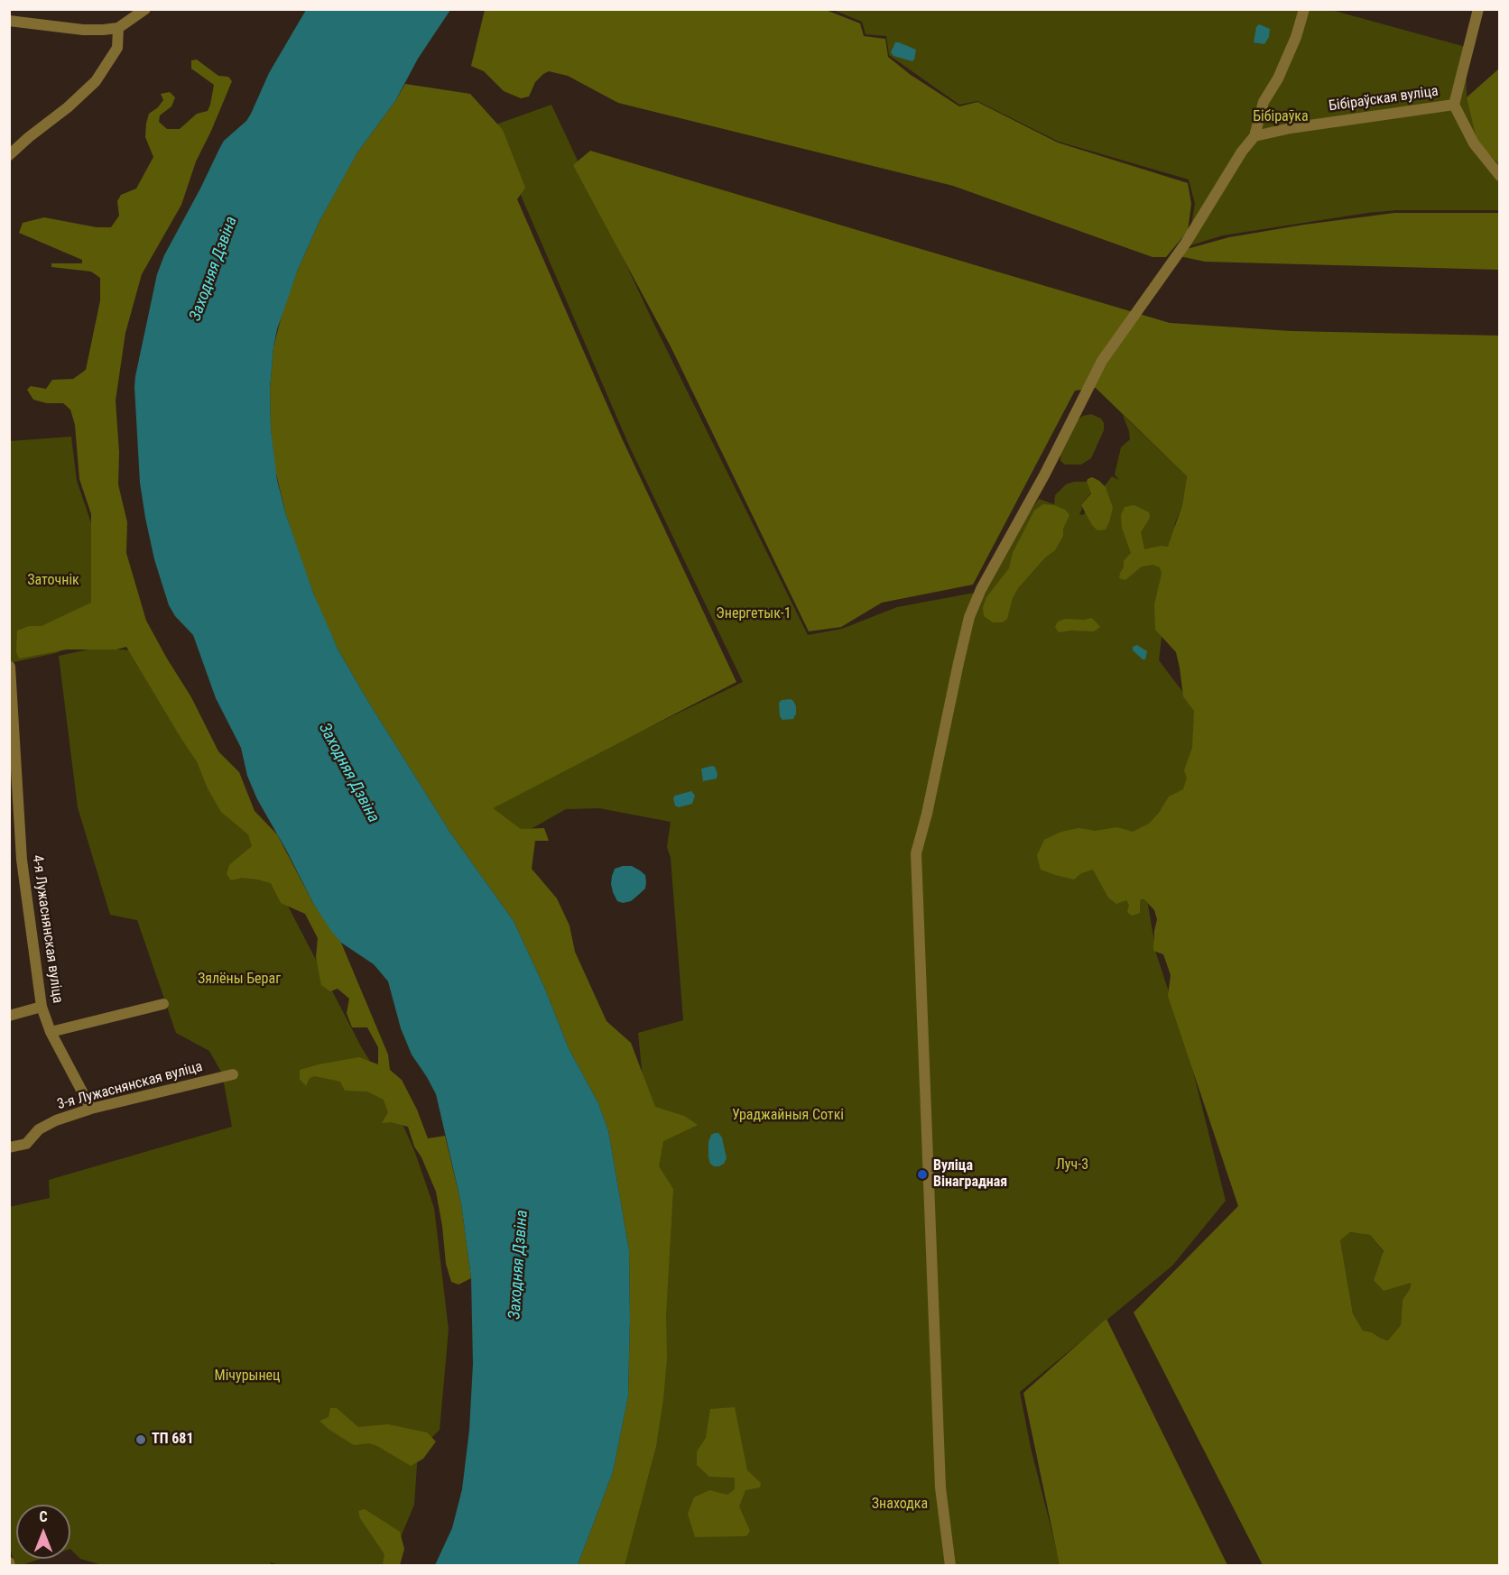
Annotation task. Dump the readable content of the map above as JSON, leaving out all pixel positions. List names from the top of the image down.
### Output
{
  "streets": {
    "street": ["Бібіраўская вуліца", "4-я Лужаснянская вуліца", "3-я Лужаснянская вуліца"]
  },
  "crossings": [
    ["4-я Лужаснянская вуліца", "3-я Лужаснянская вуліца"]
  ],
  "water": ["Заходняя Дзвіна"],
  "parks": [
    "Бібіраўка",
    "Заточнік",
    "Энергетык-1",
    "Зялёны Бераг",
    "Ураджайныя Соткі",
    "Луч-3",
    "Мічурынец",
    "Знаходка"
  ],
  "places": ["Вуліца Вінаградная", "ТП 681"],
  "north": "top"
}
